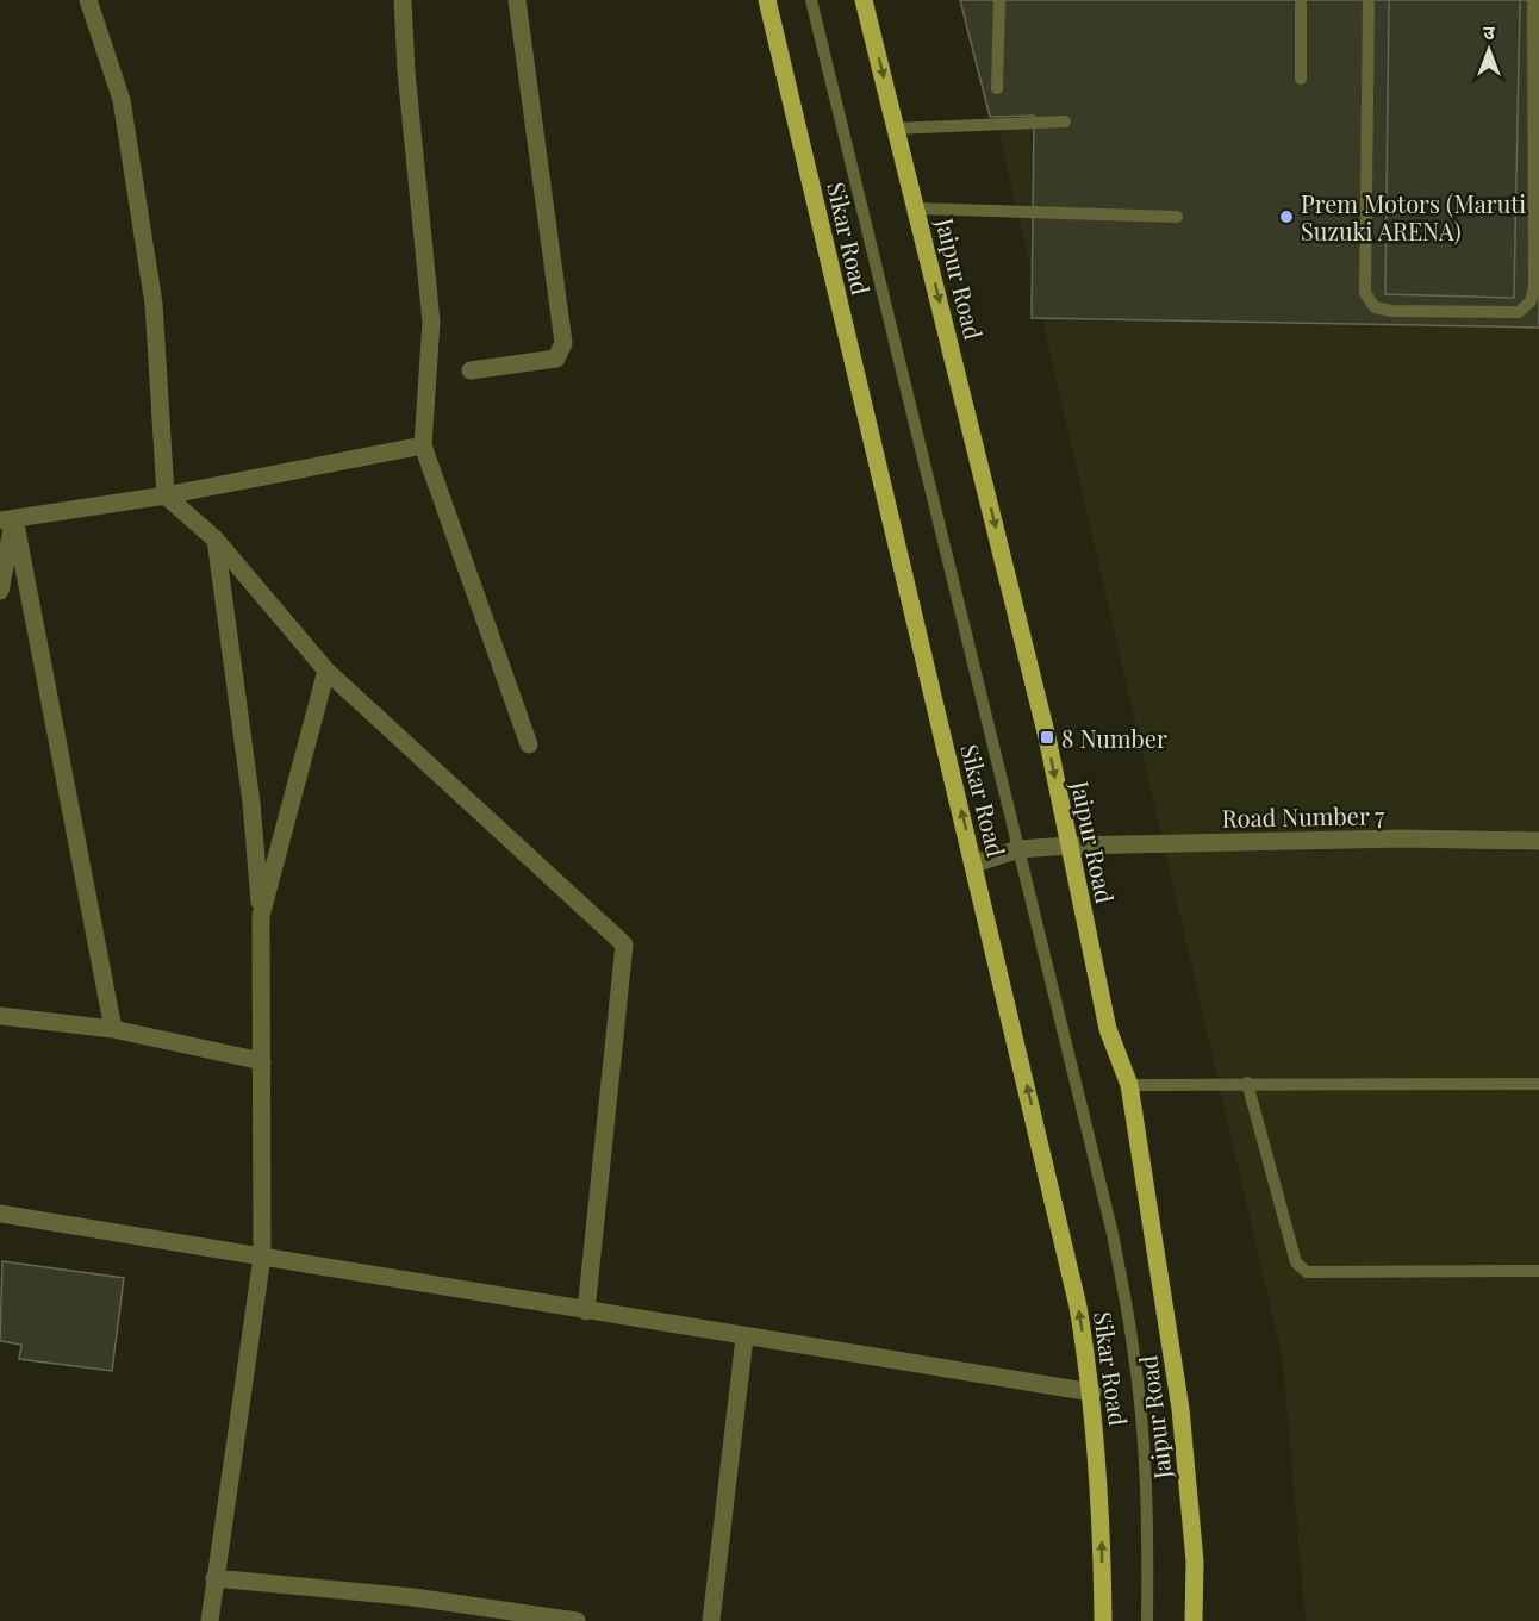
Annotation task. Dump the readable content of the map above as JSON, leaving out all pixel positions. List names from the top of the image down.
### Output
{
  "streets": {
    "main road": ["Sikar Road", "Jaipur Road"],
    "street": ["Road Number 7"]
  },
  "crossings": [
    ["Sikar Road", "Road Number 7"],
    ["Jaipur Road", "Road Number 7"]
  ],
  "one_way": ["Sikar Road", "Jaipur Road"],
  "places": {
    "other": ["Prem Motors (Maruti Suzuki ARENA)"],
    "transit": ["8 Number"]
  },
  "north": "top"
}
